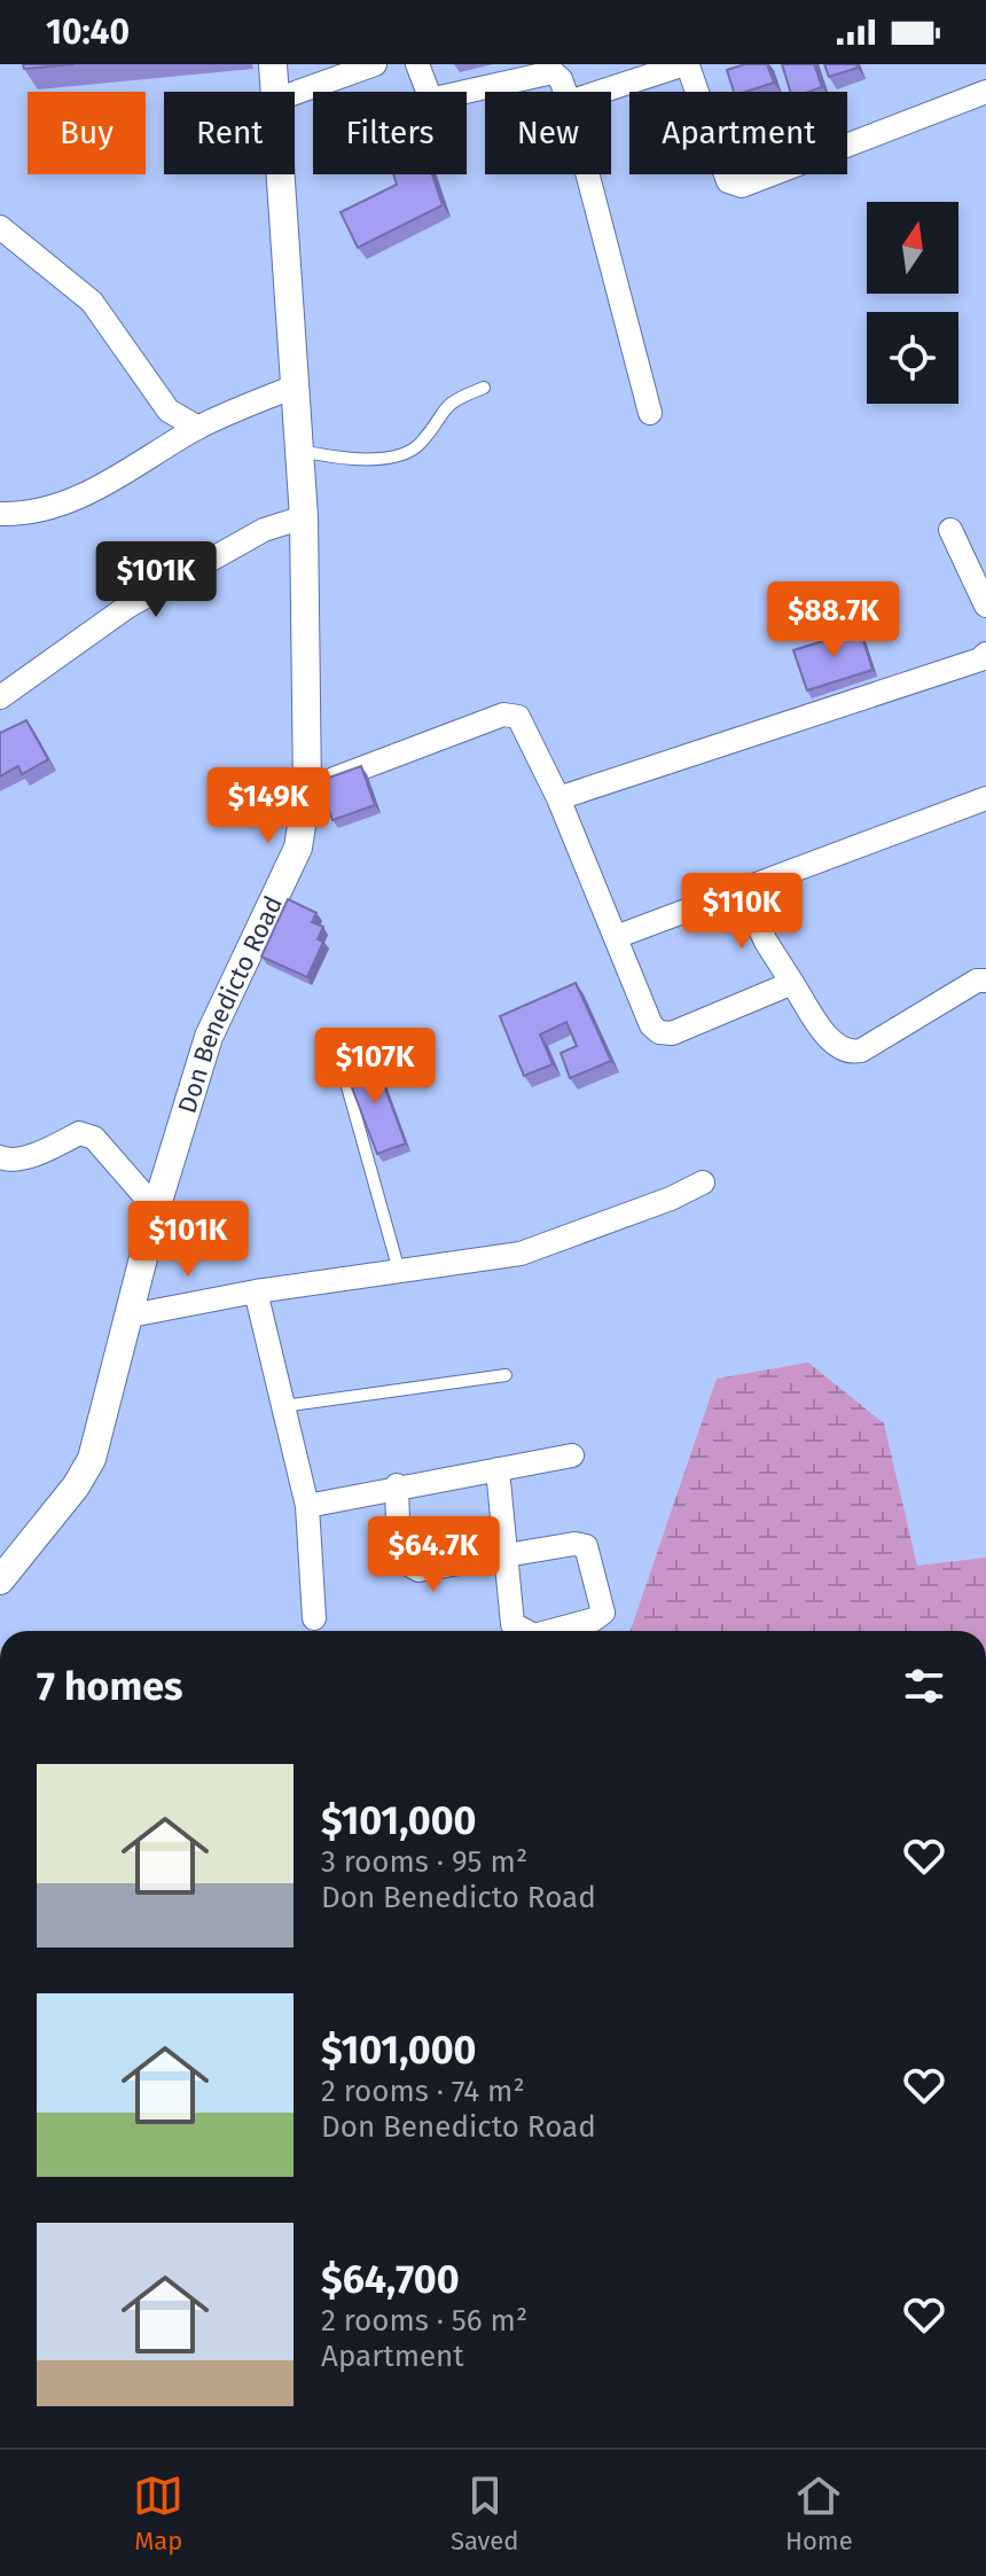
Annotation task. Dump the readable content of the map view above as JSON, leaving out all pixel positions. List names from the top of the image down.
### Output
{
  "streets": {
    "street": ["Don Benedicto Road"]
  },
  "north": "top",
  "page": {
    "status": "10:40",
    "chip": [
      "Buy",
      "Rent",
      "Filters",
      "New",
      "Apartment"
    ],
    "price": [
      "$101K",
      "$88.7K",
      "$149K",
      "$110K",
      "$107K",
      "$101K",
      "$64.7K"
    ],
    "heading": "7 homes",
    "list": [
      {
        "name": "$101,000",
        "note": "3 rooms · 95 m² · Don Benedicto Road"
      },
      {
        "name": "$101,000",
        "note": "2 rooms · 74 m² · Don Benedicto Road"
      },
      {
        "name": "$64,700",
        "note": "2 rooms · 56 m² · Apartment"
      }
    ],
    "tabs": ["Map", "Saved", "Home"]
  }
}
